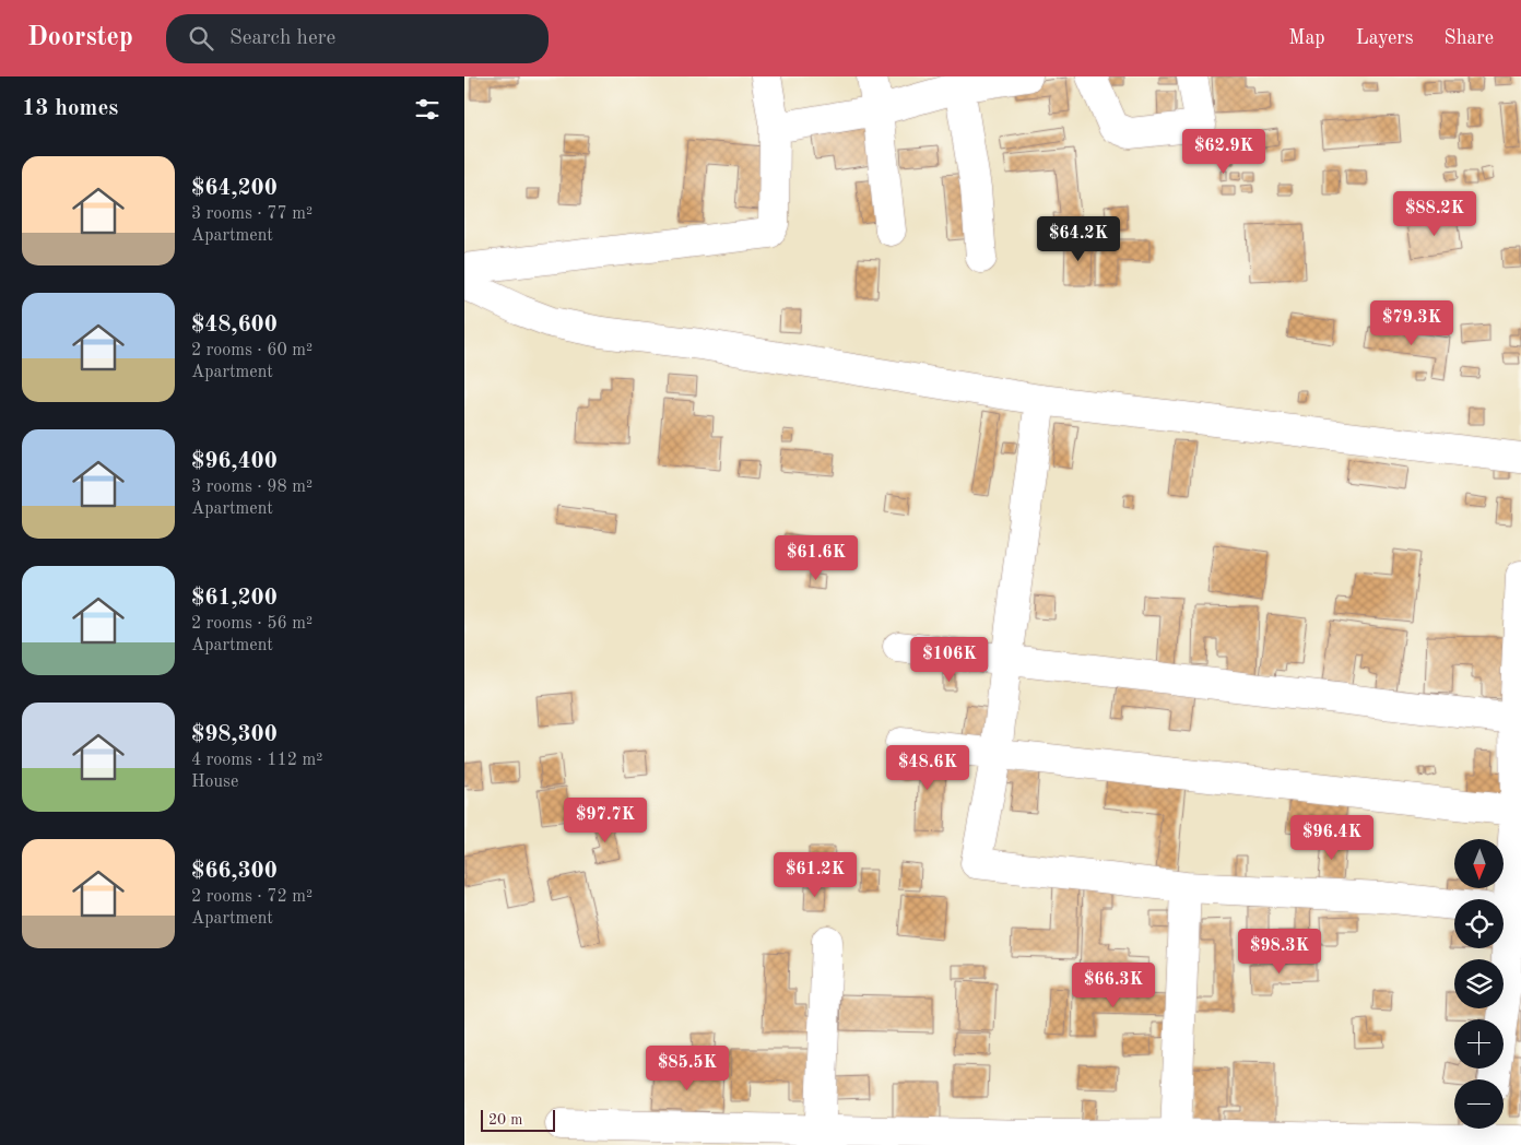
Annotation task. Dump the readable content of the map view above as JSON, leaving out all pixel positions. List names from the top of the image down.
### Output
{
  "scale_bar": "20 m",
  "north": "bottom",
  "page": {
    "header": "Doorstep",
    "search": "Search here",
    "nav": ["Map", "Layers", "Share"],
    "heading": "13 homes",
    "price": [
      "$62.9K",
      "$88.2K",
      "$64.2K",
      "$79.3K",
      "$61.6K",
      "$106K",
      "$48.6K",
      "$97.7K",
      "$96.4K",
      "$61.2K",
      "$98.3K",
      "$66.3K",
      "$85.5K"
    ],
    "list": [
      {
        "name": "$64,200",
        "note": "3 rooms · 77 m² · Apartment"
      },
      {
        "name": "$48,600",
        "note": "2 rooms · 60 m² · Apartment"
      },
      {
        "name": "$96,400",
        "note": "3 rooms · 98 m² · Apartment"
      },
      {
        "name": "$61,200",
        "note": "2 rooms · 56 m² · Apartment"
      },
      {
        "name": "$98,300",
        "note": "4 rooms · 112 m² · House"
      },
      {
        "name": "$66,300",
        "note": "2 rooms · 72 m² · Apartment"
      }
    ],
    "map_buttons": ["+", "−"],
    "scale": "20 m"
  }
}
